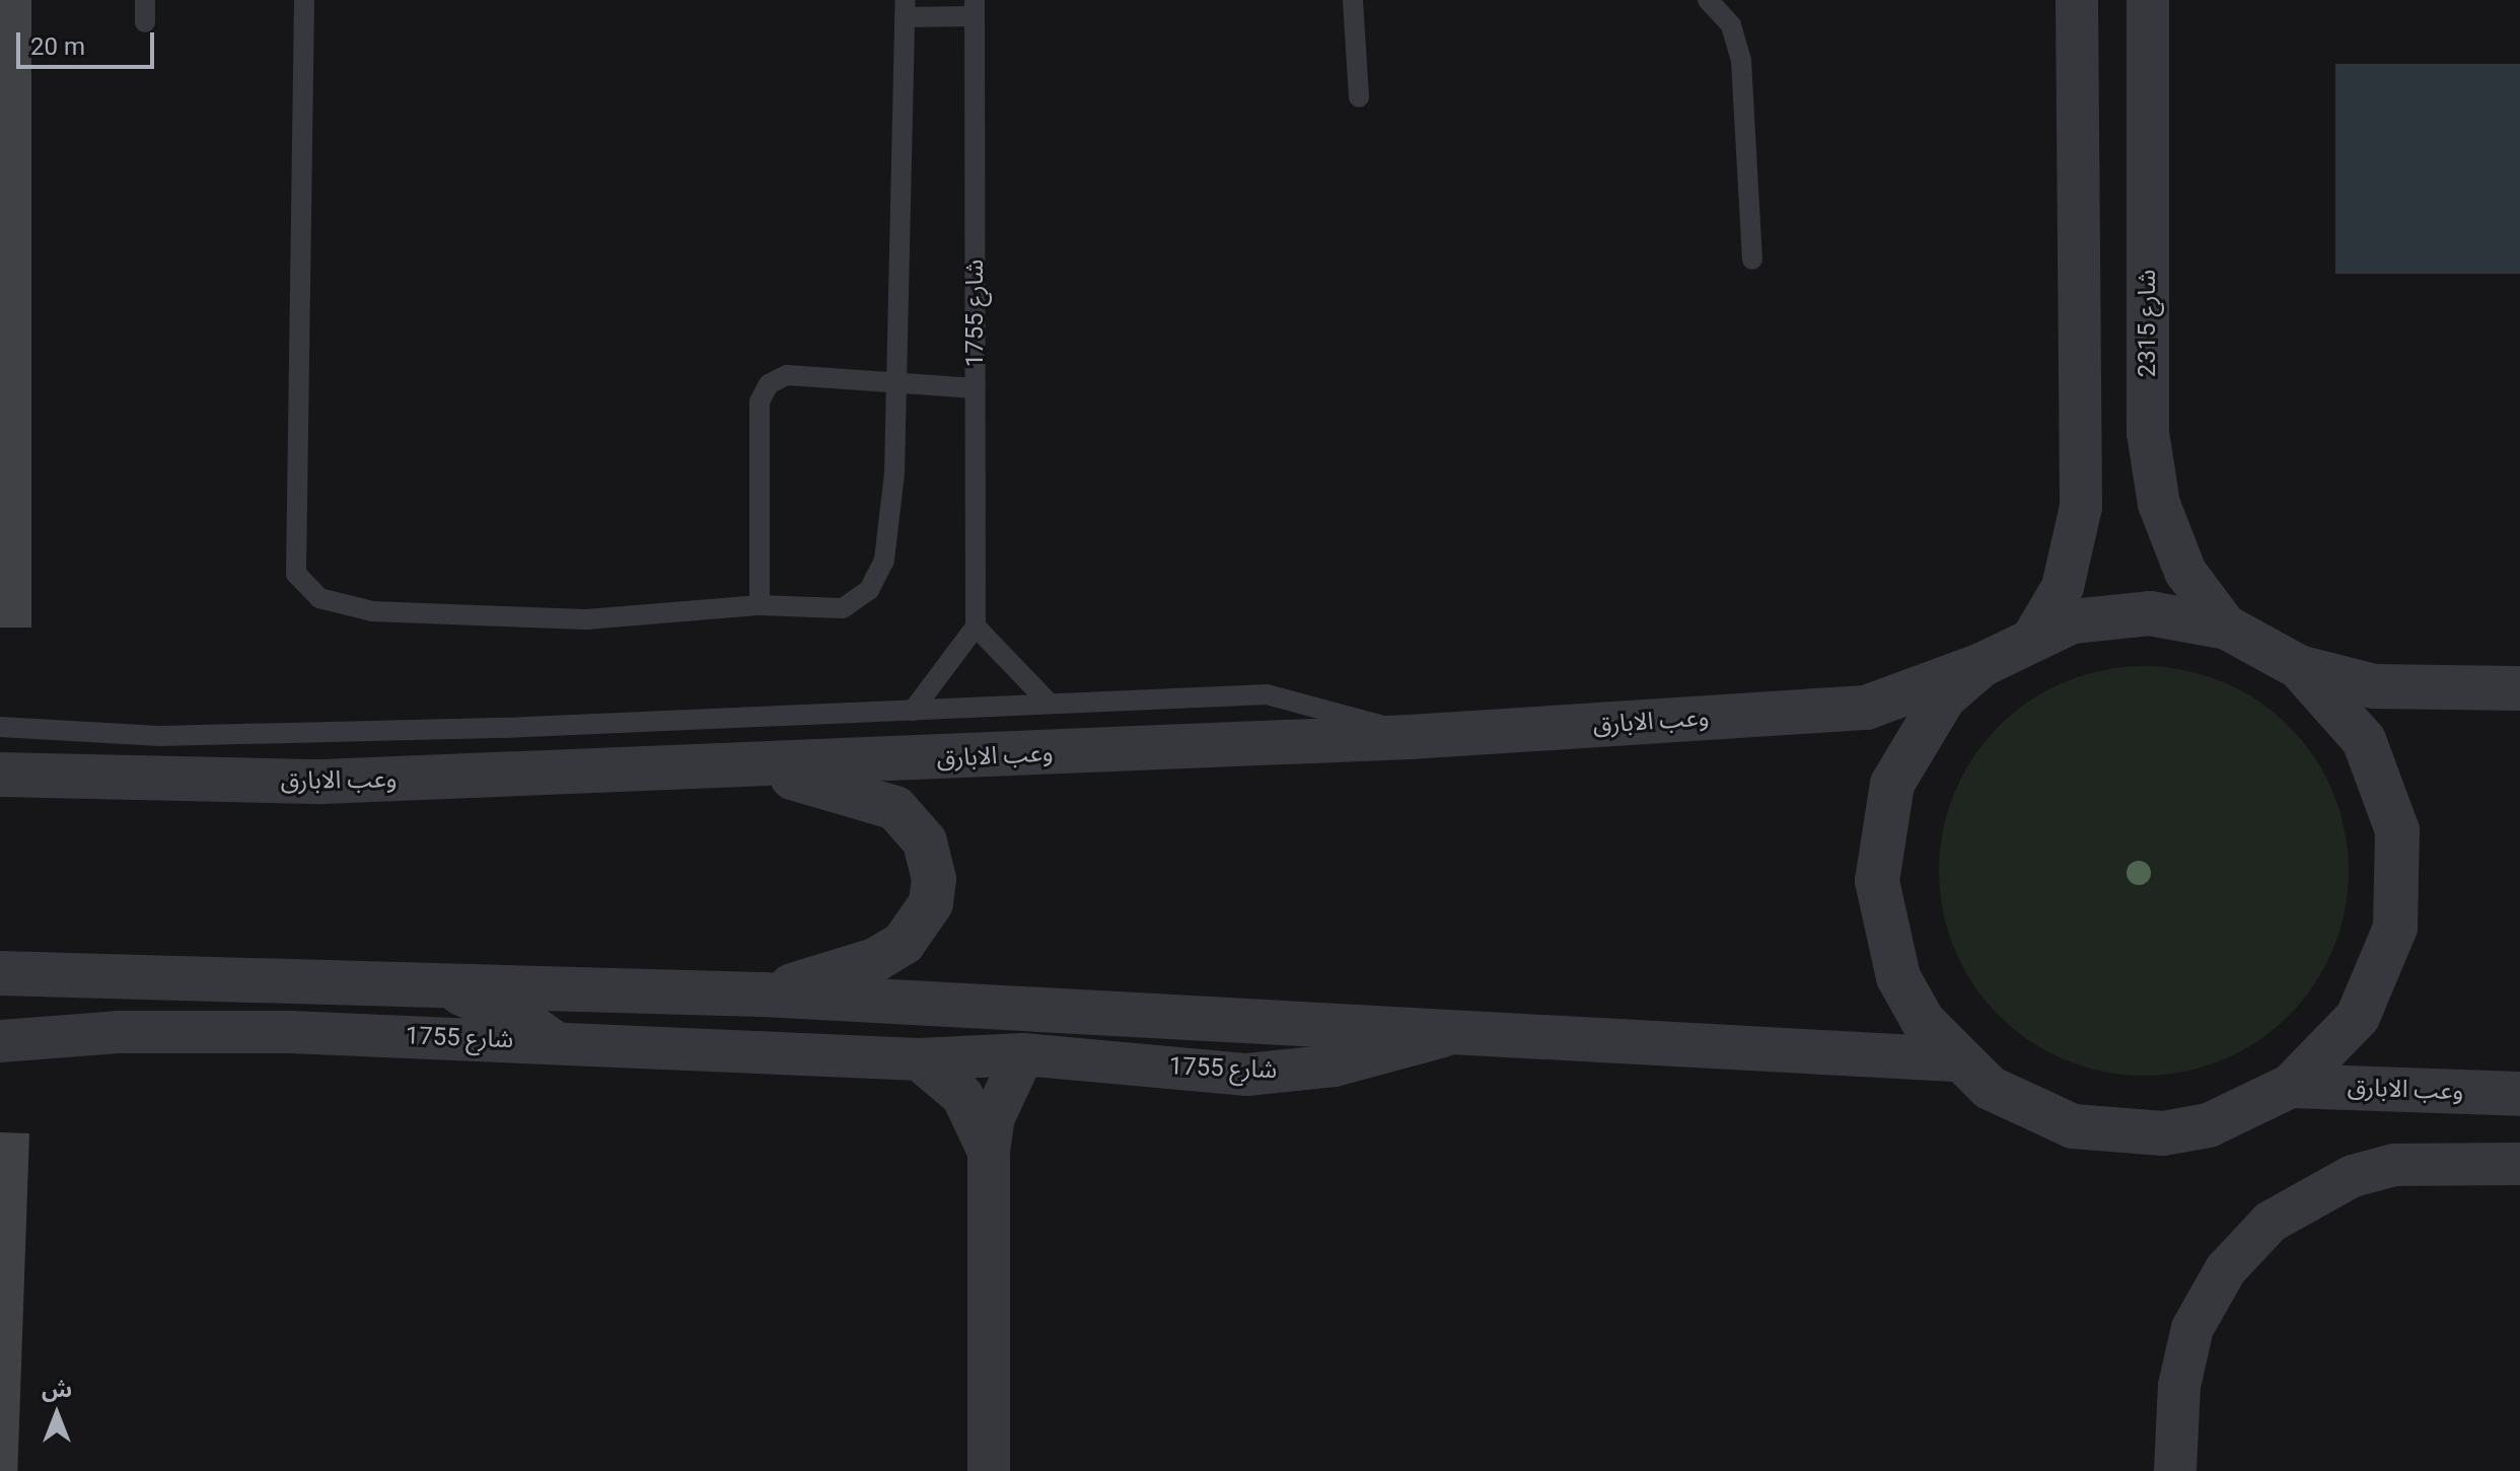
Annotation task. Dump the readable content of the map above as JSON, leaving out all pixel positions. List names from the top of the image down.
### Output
{
  "streets": {
    "street": ["شارع 1755", "شارع 2315", "وعب الابارق"]
  },
  "scale_bar": "20 m",
  "north": "top"
}
